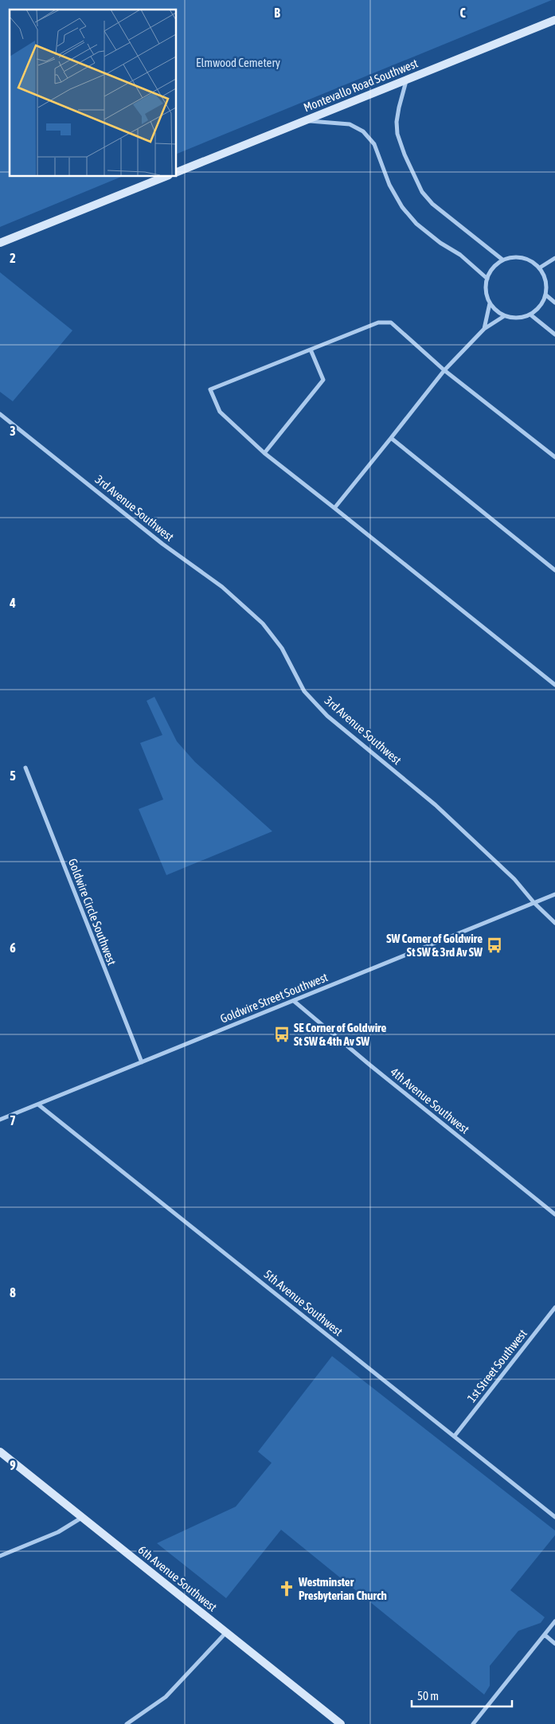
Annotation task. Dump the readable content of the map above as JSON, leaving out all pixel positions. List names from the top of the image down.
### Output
{
  "streets": {
    "main road": ["Montevallo Road Southwest", "6th Avenue Southwest"],
    "street": [
      "3rd Avenue Southwest",
      "Goldwire Circle Southwest",
      "Goldwire Street Southwest",
      "4th Avenue Southwest",
      "5th Avenue Southwest",
      "1st Street Southwest"
    ]
  },
  "crossings": [
    ["3rd Avenue Southwest", "Goldwire Street Southwest"],
    ["Goldwire Circle Southwest", "Goldwire Street Southwest"],
    ["Goldwire Street Southwest", "4th Avenue Southwest"],
    ["Goldwire Street Southwest", "5th Avenue Southwest"],
    ["5th Avenue Southwest", "1st Street Southwest"]
  ],
  "parks": ["Elmwood Cemetery"],
  "places": {
    "bus stop": ["SW Corner of Goldwire St SW & 3rd Av SW", "SE Corner of Goldwire St SW & 4th Av SW"],
    "church": ["Westminster Presbyterian Church"]
  },
  "scale_bar": "50 m",
  "grid": {
    "columns": ["B", "C"],
    "rows": [
      "2",
      "3",
      "4",
      "5",
      "6",
      "7",
      "8",
      "9"
    ]
  }
}
